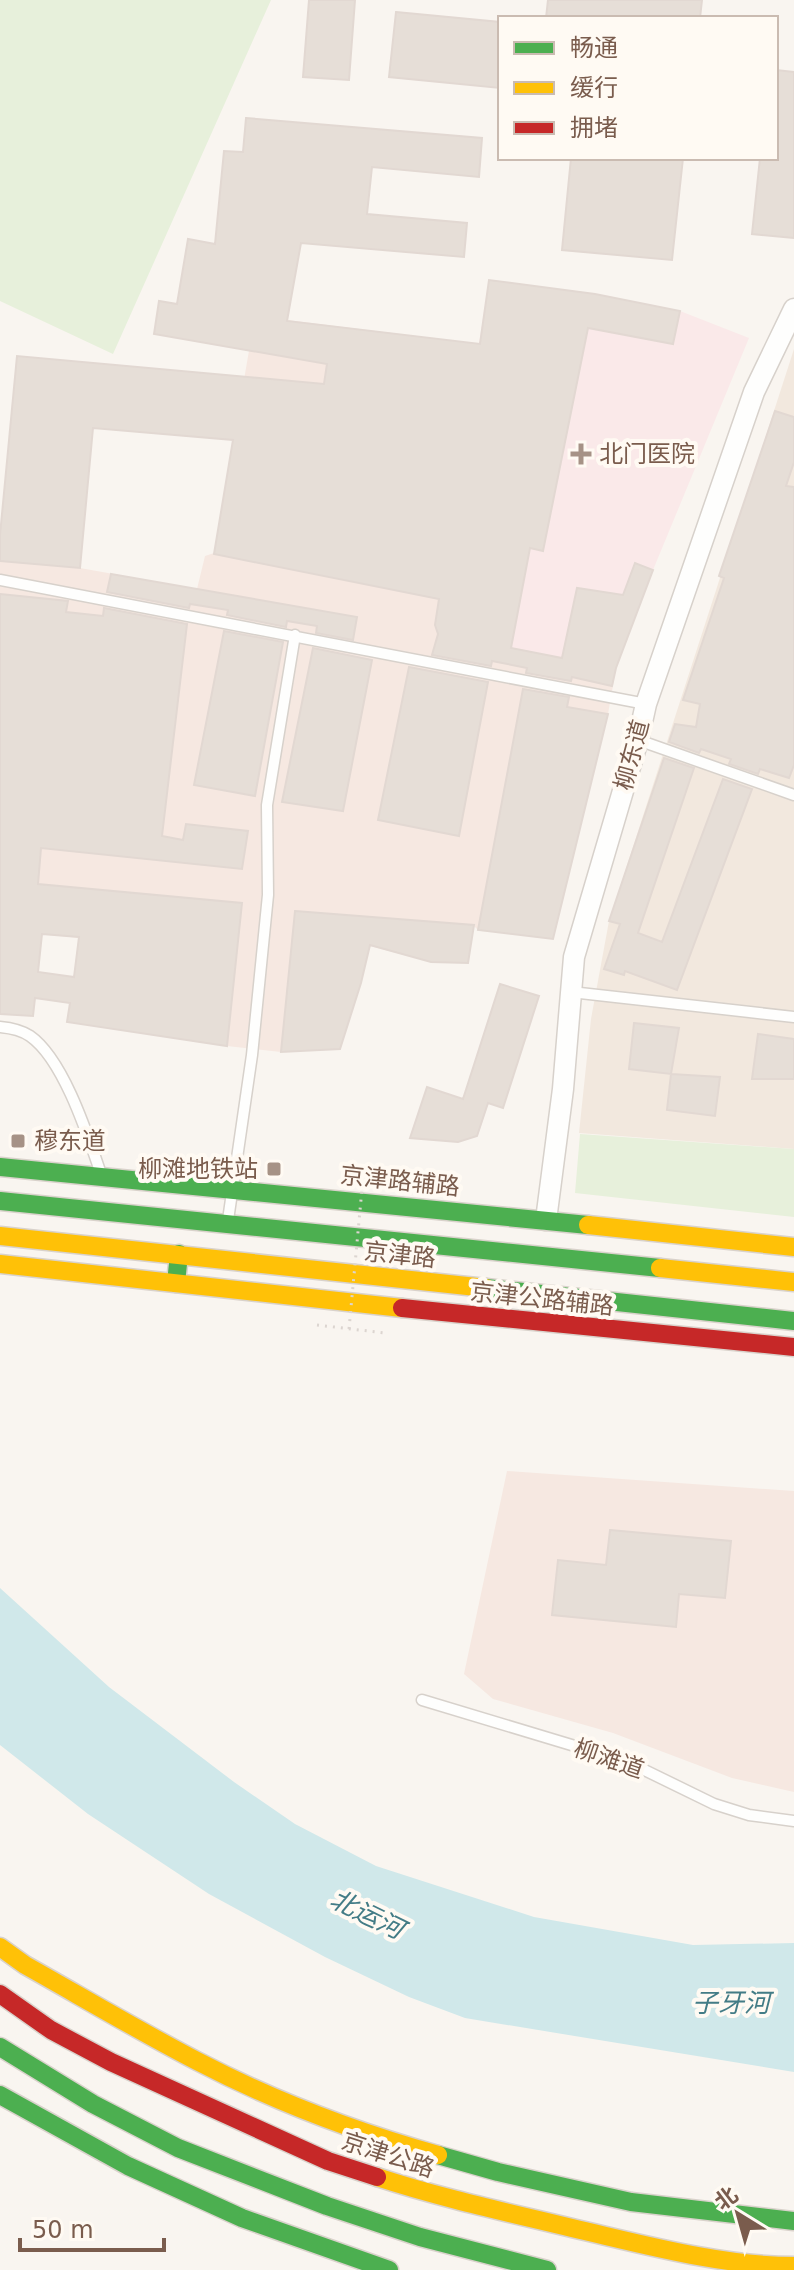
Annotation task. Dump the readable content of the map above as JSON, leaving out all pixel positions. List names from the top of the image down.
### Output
{
  "streets": {
    "main road": [
      "京津路辅路",
      "京津路",
      "京津公路辅路",
      "京津公路"
    ],
    "street": ["柳东道"],
    "lane": ["柳滩道"]
  },
  "crossings": [
    ["柳东道", "京津路辅路"]
  ],
  "water": ["北运河", "子牙河"],
  "places": {
    "health": ["北门医院"],
    "transit": ["穆东道", "柳滩地铁站"]
  },
  "legend": ["畅通", "缓行", "拥堵"],
  "scale_bar": "50 m",
  "north": "top left"
}
